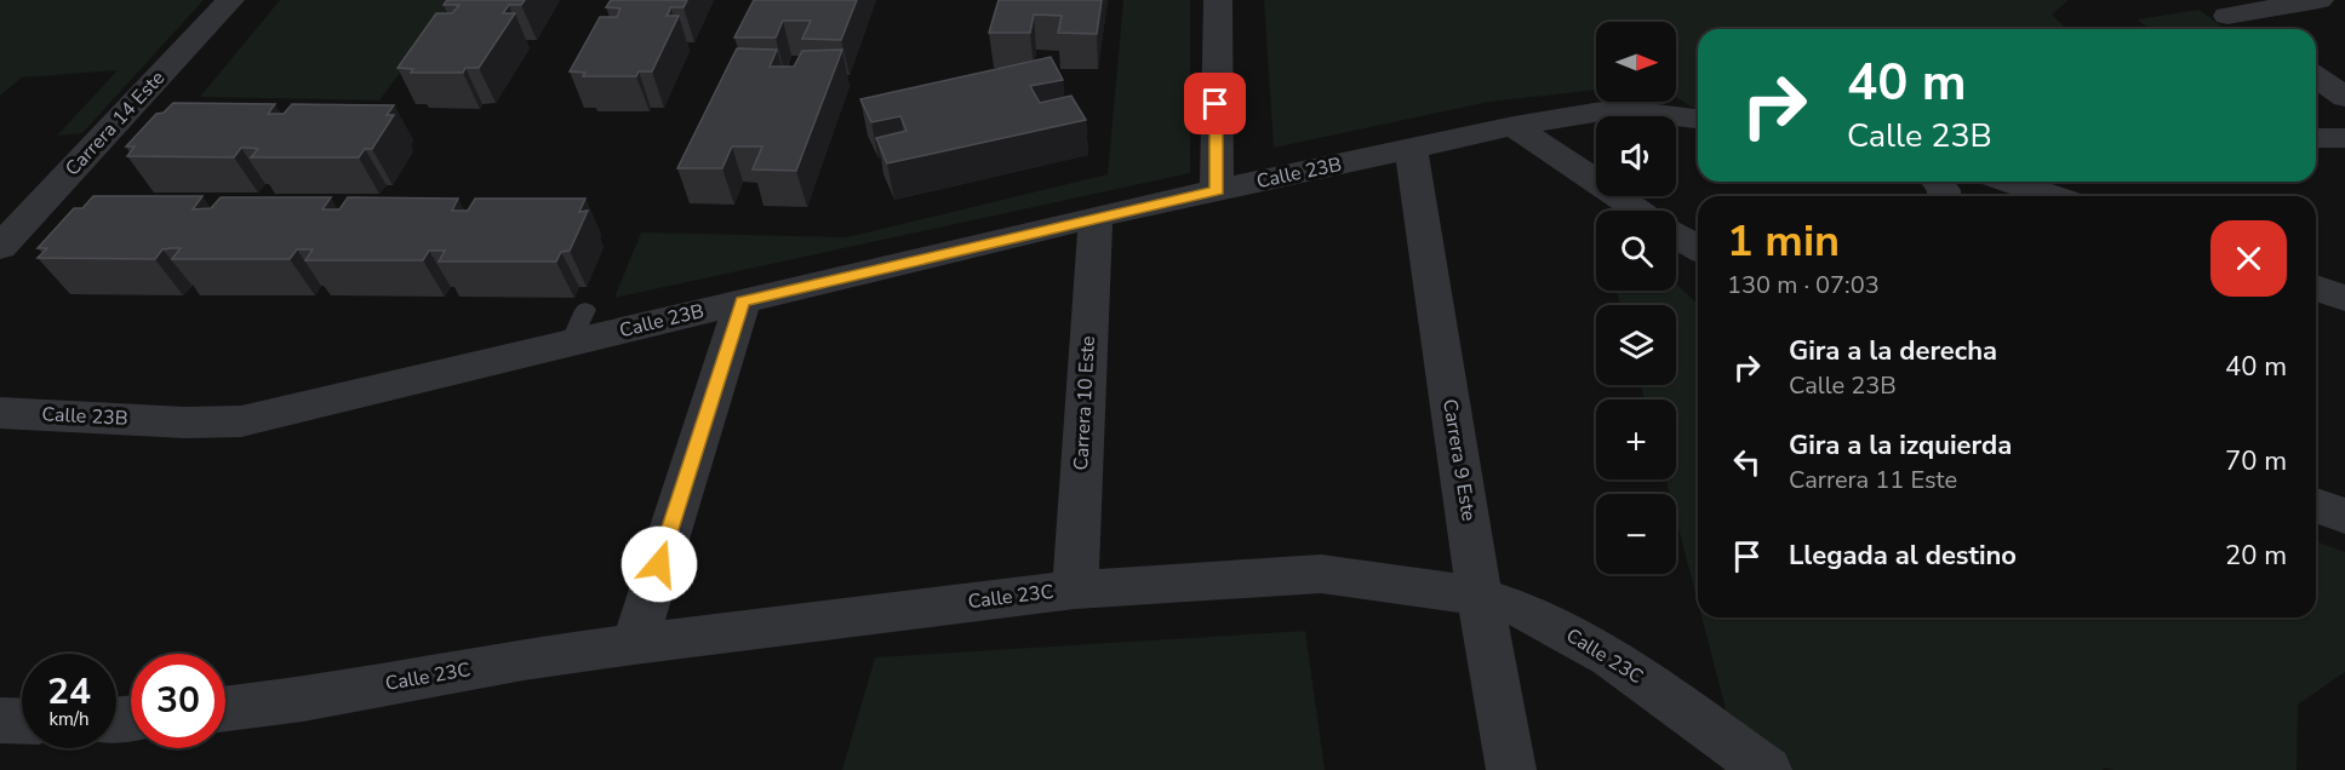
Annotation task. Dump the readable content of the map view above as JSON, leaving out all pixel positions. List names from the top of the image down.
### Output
{
  "streets": {
    "street": [
      "Carrera 14 Este",
      "Calle 23B",
      "Carrera 10 Este",
      "Carrera 9 Este",
      "Calle 23C"
    ]
  },
  "crossings": [
    ["Calle 23B", "Carrera 10 Este"],
    ["Calle 23B", "Carrera 9 Este"],
    ["Carrera 10 Este", "Calle 23C"],
    ["Carrera 9 Este", "Calle 23C"]
  ],
  "north": "right",
  "page": {
    "map_buttons": ["+", "−"],
    "turn": ["40 m", "Calle 23B"],
    "heading": ["1 min", "130 m · 07:03"],
    "list": [
      {
        "name": "Gira a la derecha",
        "note": "Calle 23B",
        "value": "40 m"
      },
      {
        "name": "Gira a la izquierda",
        "note": "Carrera 11 Este",
        "value": "70 m"
      },
      {
        "name": "Llegada al destino",
        "value": "20 m"
      }
    ],
    "speed": "24 km/h",
    "limit": "30"
  }
}
